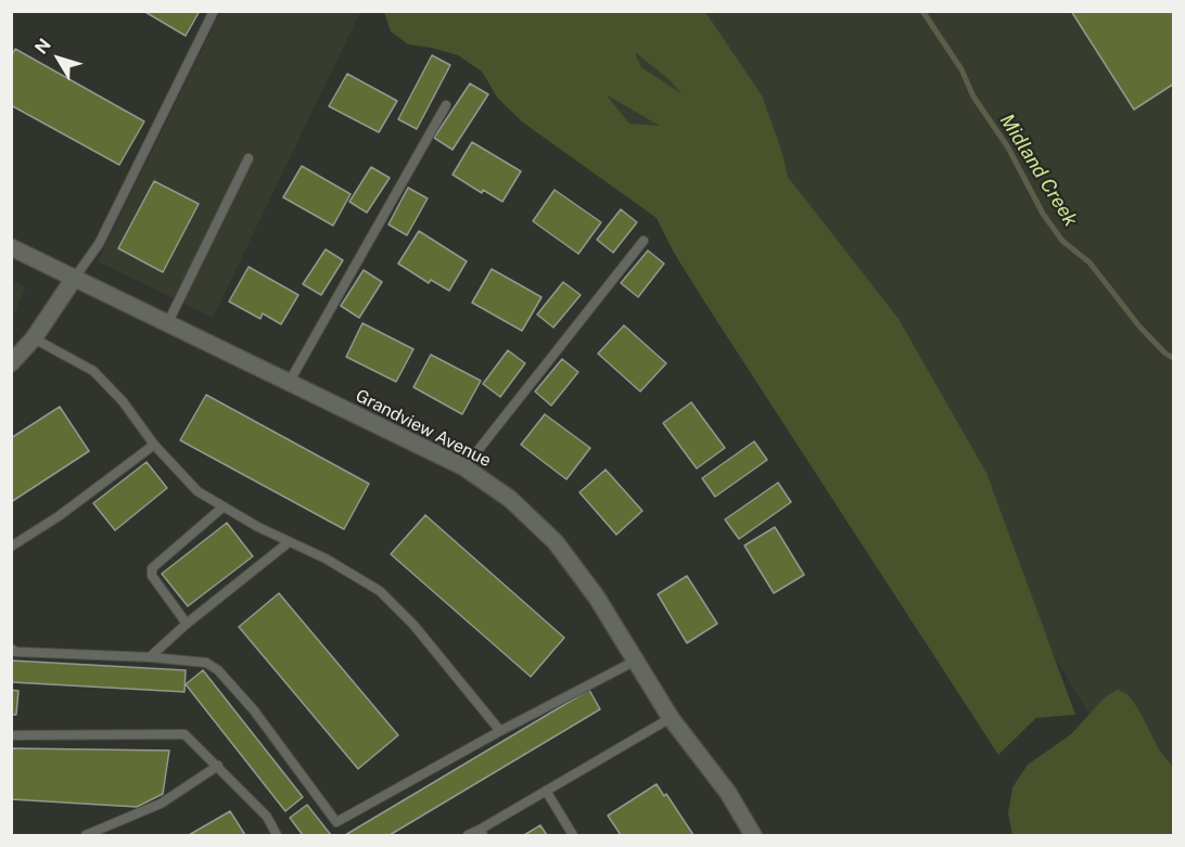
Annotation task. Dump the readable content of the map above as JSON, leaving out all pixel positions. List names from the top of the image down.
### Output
{
  "streets": {
    "street": ["Grandview Avenue"]
  },
  "water": ["Midland Creek"],
  "north": "top left"
}
